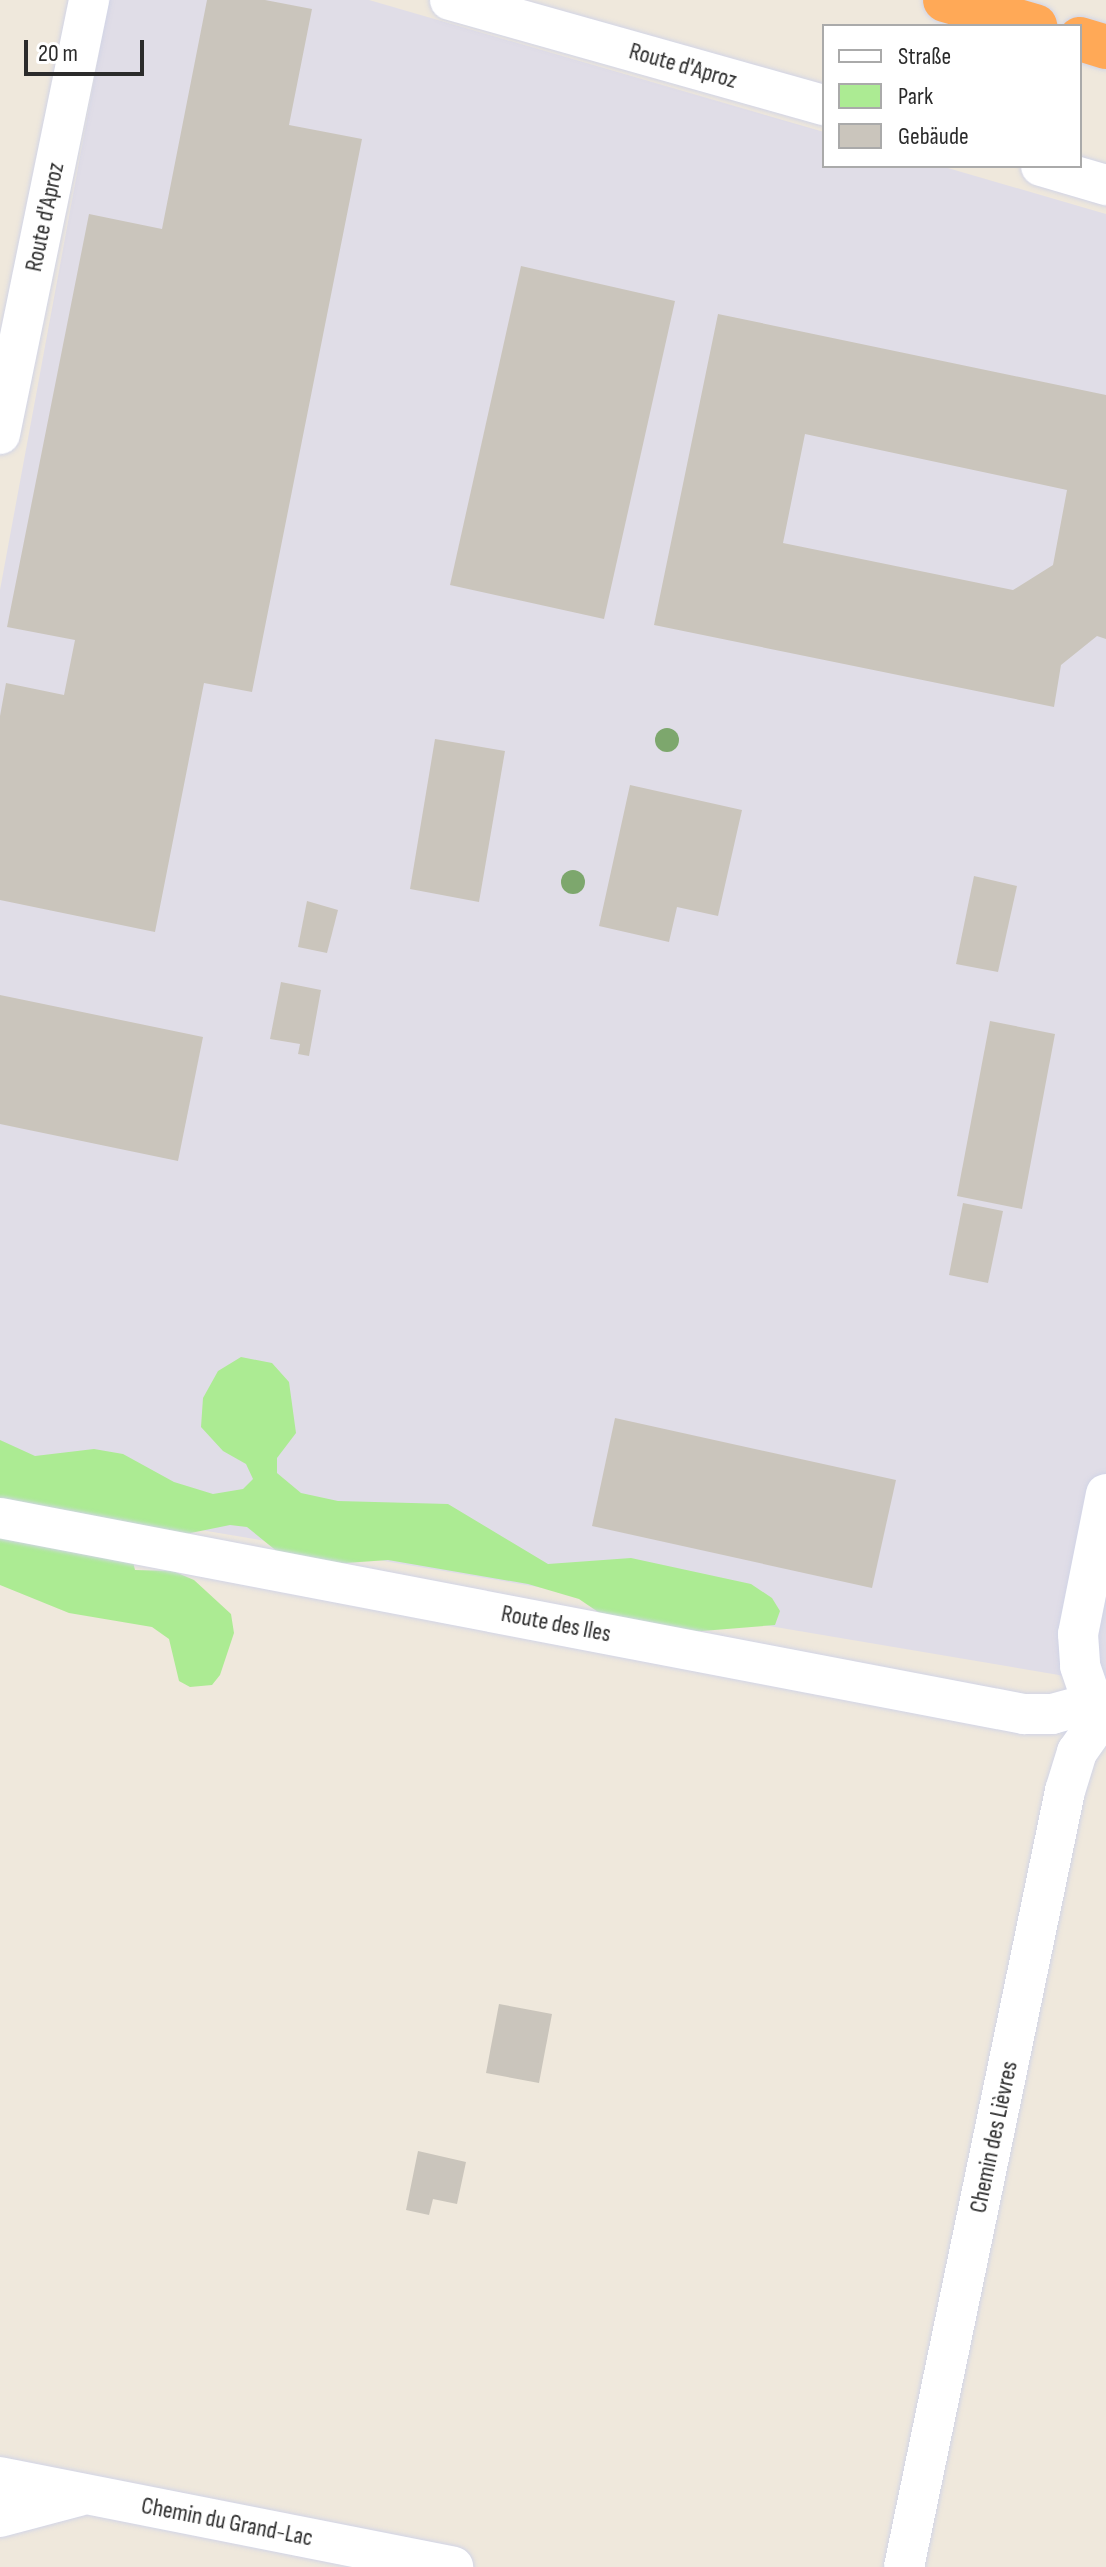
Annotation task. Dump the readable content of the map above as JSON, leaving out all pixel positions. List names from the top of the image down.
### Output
{
  "streets": {
    "street": [
      "Route d'Aproz",
      "Route des Iles",
      "Chemin des Lièvres",
      "Chemin du Grand-Lac"
    ]
  },
  "crossings": [
    ["Route des Iles", "Chemin des Lièvres"]
  ],
  "legend": ["Straße", "Park", "Gebäude"],
  "scale_bar": "20 m"
}
